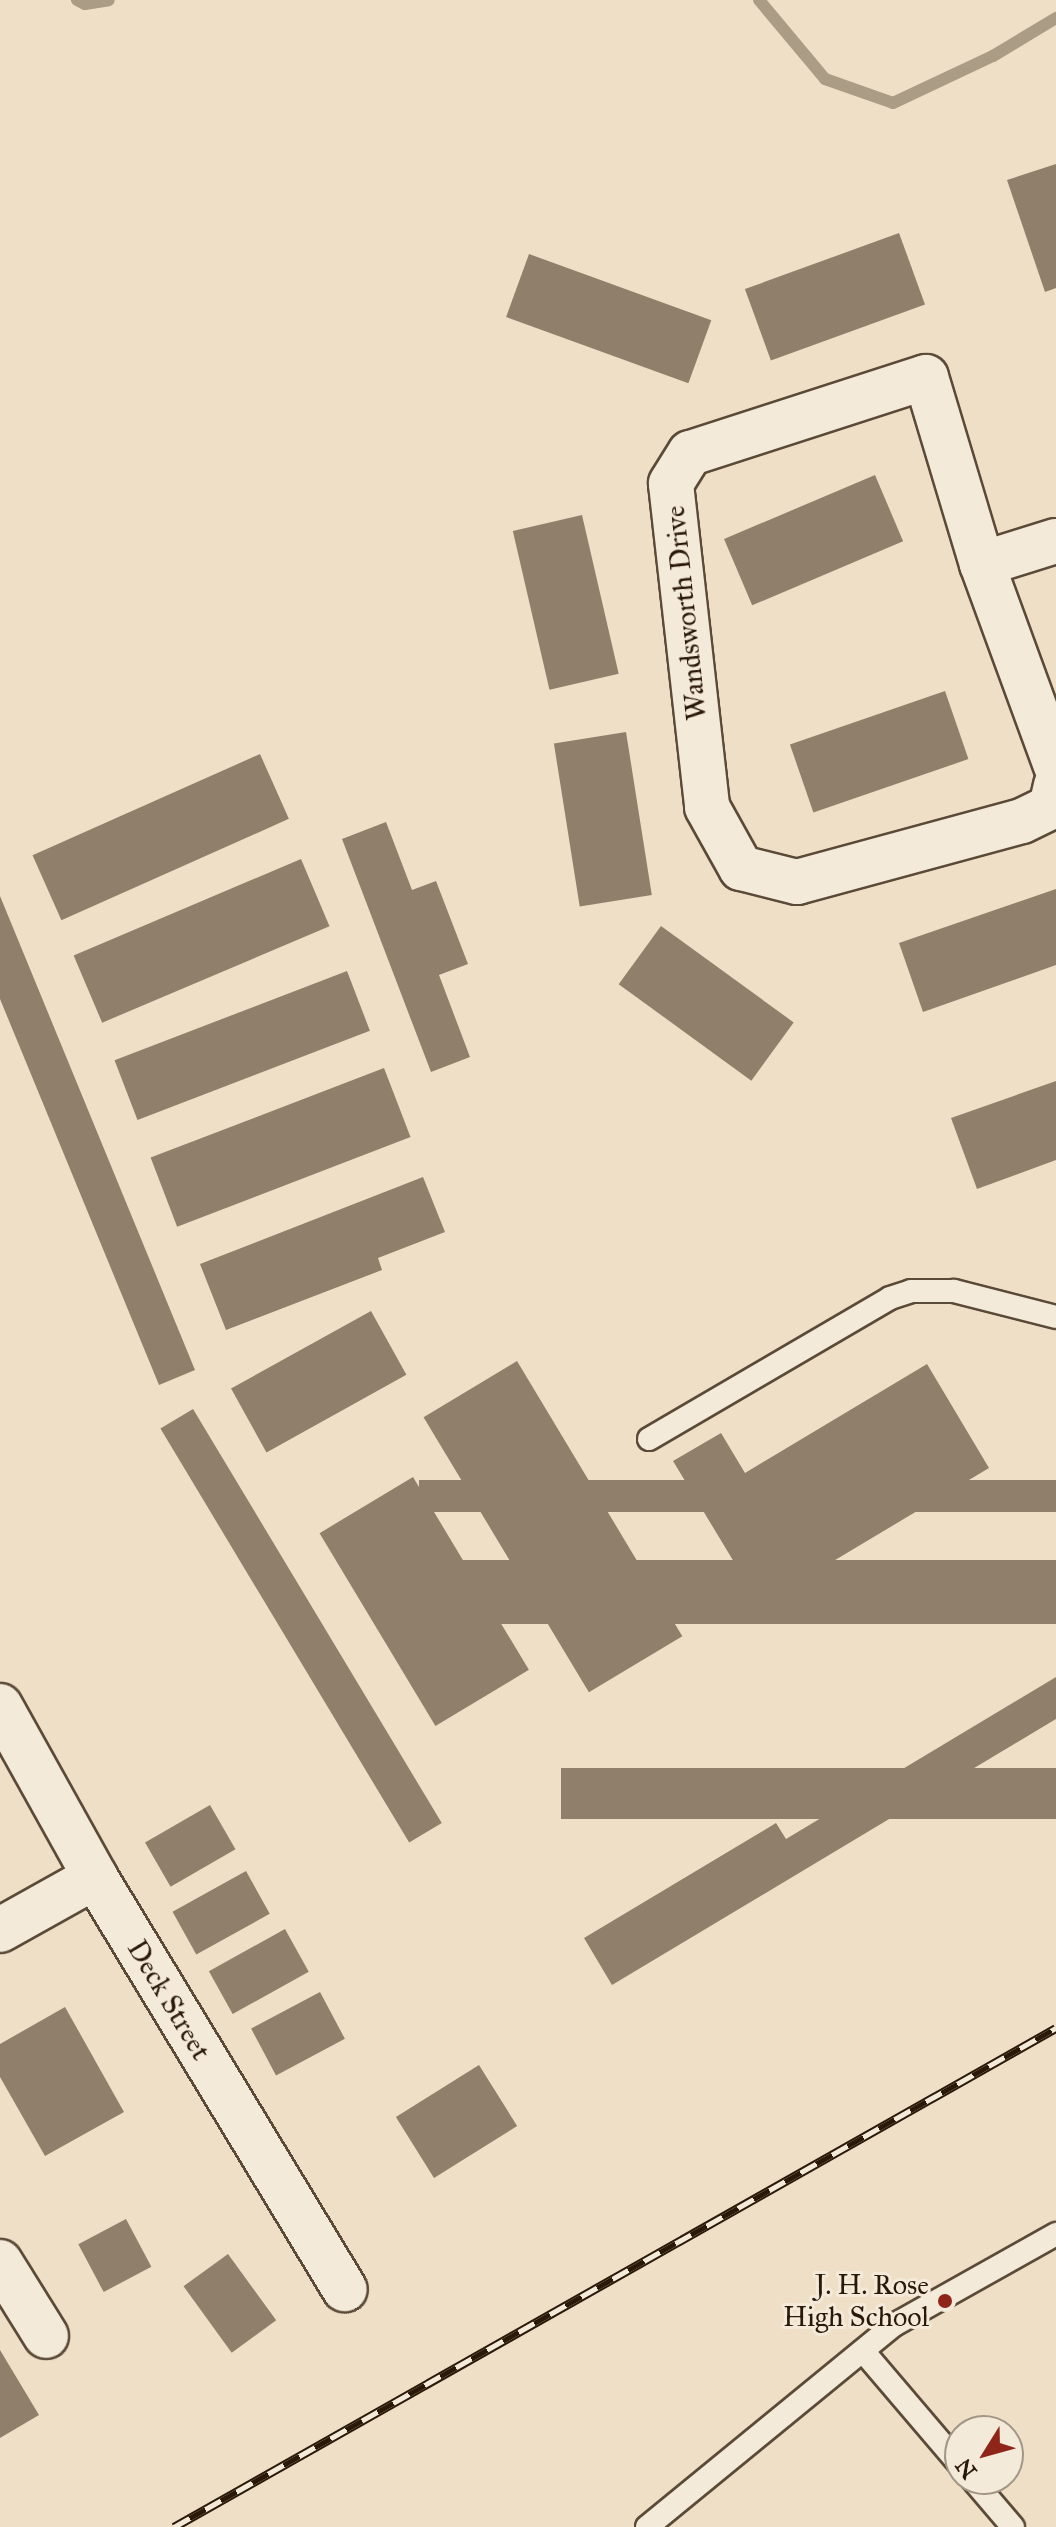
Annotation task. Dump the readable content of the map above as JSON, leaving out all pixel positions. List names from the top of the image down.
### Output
{
  "streets": {
    "street": ["Wandsworth Drive", "Deck Street"]
  },
  "places": ["J. H. Rose High School"],
  "north": "bottom left"
}
